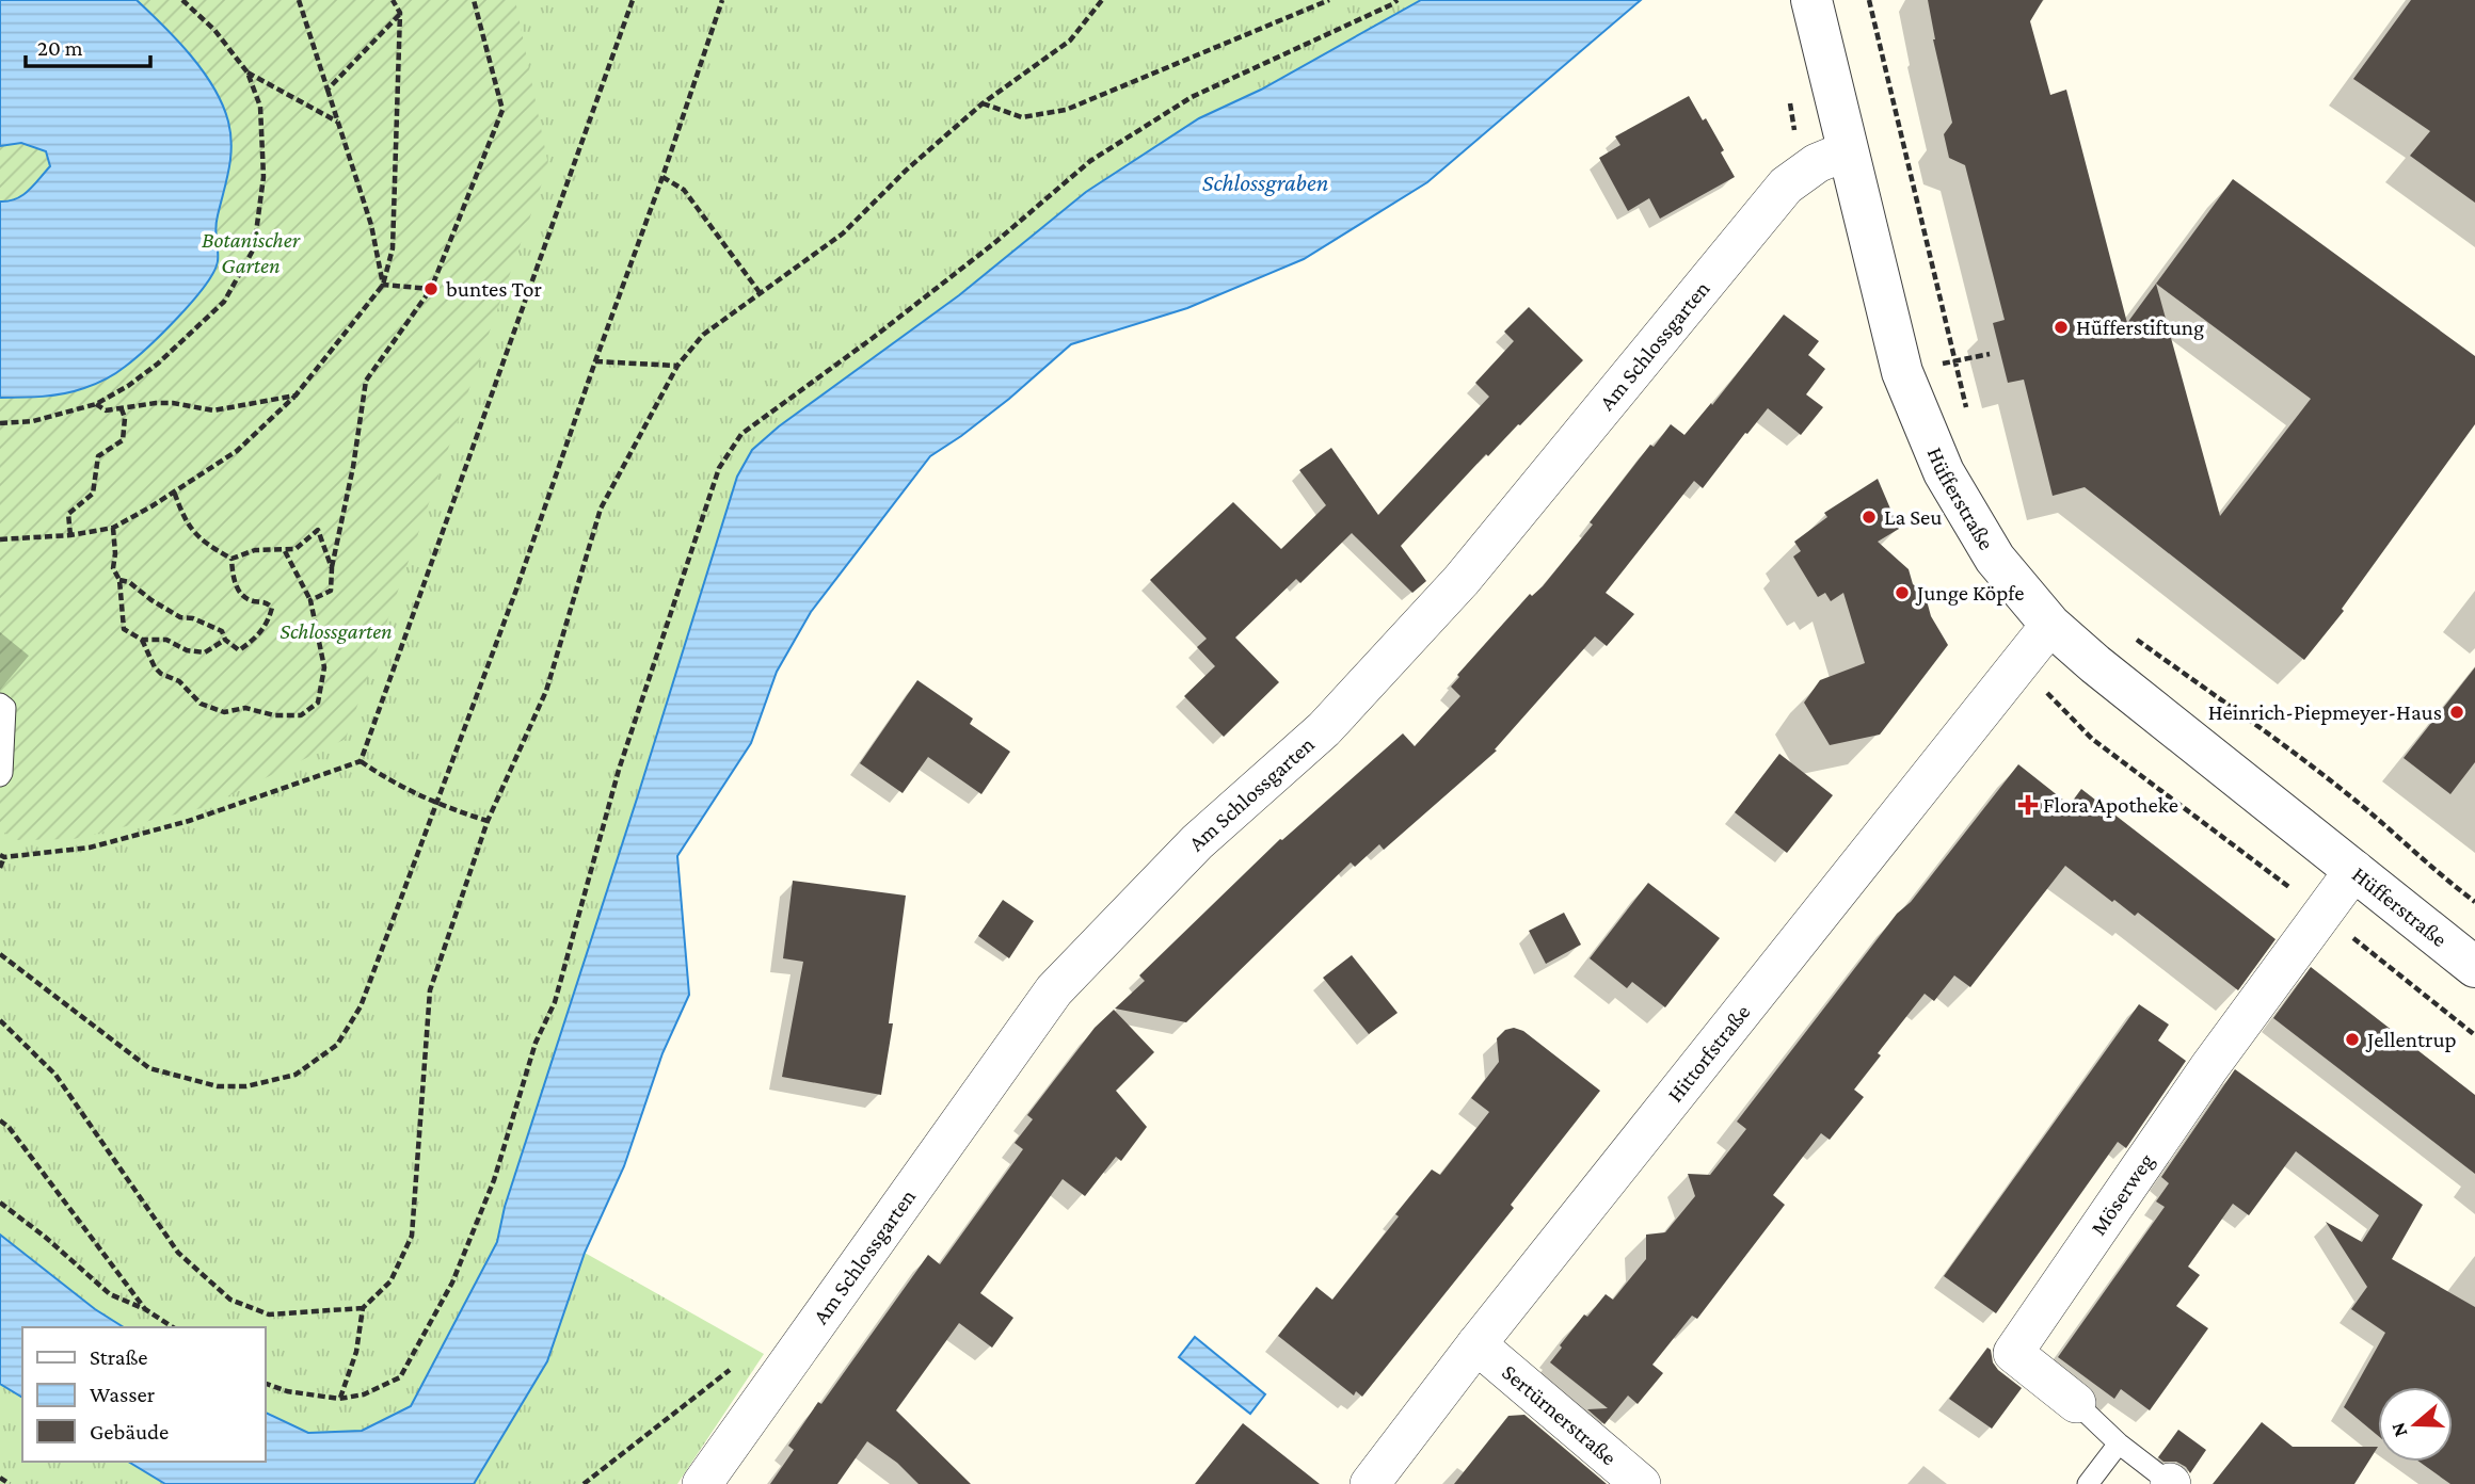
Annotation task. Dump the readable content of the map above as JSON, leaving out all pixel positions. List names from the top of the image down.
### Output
{
  "streets": {
    "street": [
      "Am Schlossgarten",
      "Hüfferstraße",
      "Hittorfstraße",
      "Möserweg",
      "Sertürnerstraße"
    ]
  },
  "crossings": [
    ["Am Schlossgarten", "Hüfferstraße"],
    ["Hüfferstraße", "Hittorfstraße"],
    ["Hüfferstraße", "Möserweg"],
    ["Hittorfstraße", "Sertürnerstraße"]
  ],
  "water": ["Schlossgraben"],
  "parks": ["Botanischer Garten", "Schlossgarten"],
  "places": {
    "other": [
      "buntes Tor",
      "Hüfferstiftung",
      "La Seu",
      "Junge Köpfe",
      "Heinrich-Piepmeyer-Haus",
      "Jellentrup"
    ],
    "health": ["Flora Apotheke"]
  },
  "legend": ["Straße", "Wasser", "Gebäude"],
  "scale_bar": "20 m",
  "north": "left"
}
